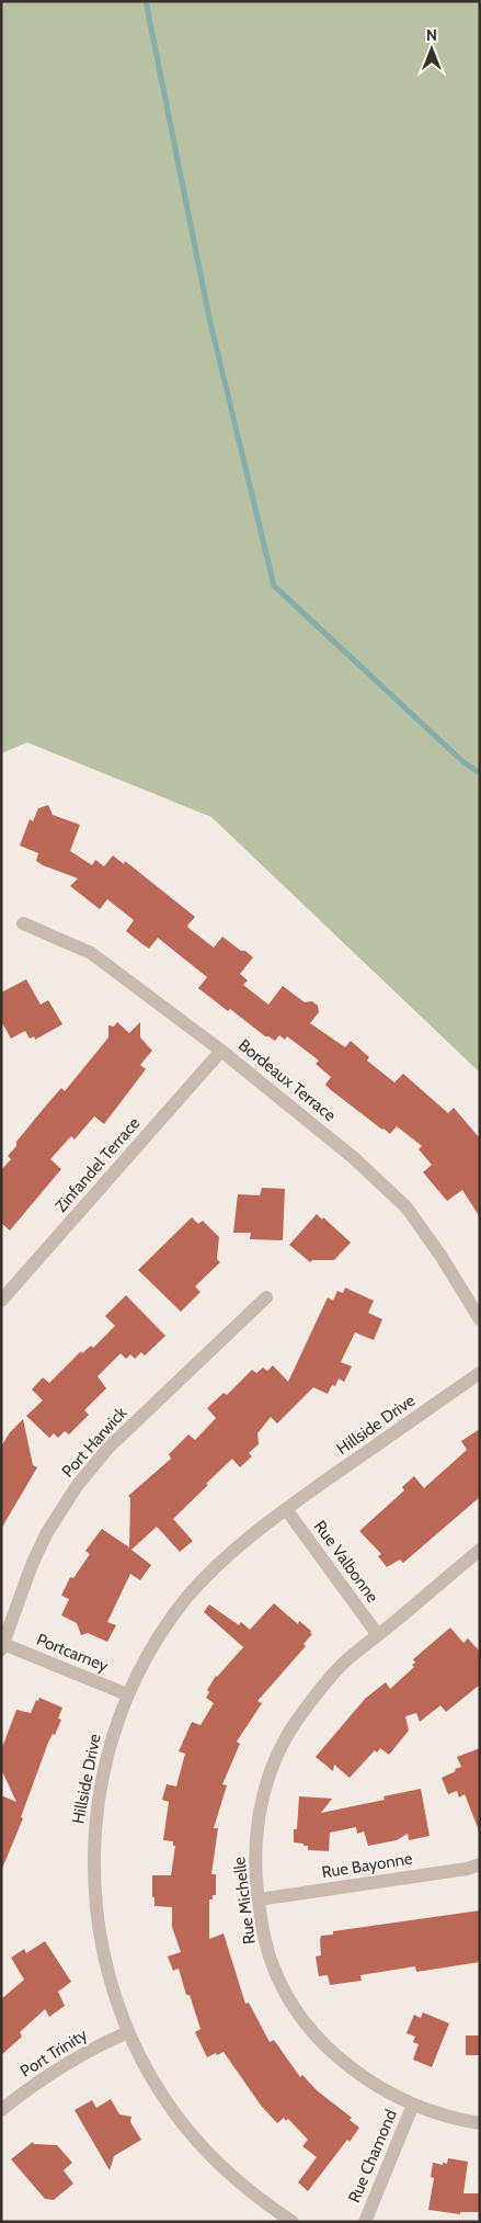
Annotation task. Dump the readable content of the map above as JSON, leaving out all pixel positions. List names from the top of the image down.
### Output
{
  "streets": {
    "street": [
      "Bordeaux Terrace",
      "Zinfandel Terrace",
      "Hillside Drive",
      "Port Harwick",
      "Rue Valbonne",
      "Portcarney",
      "Rue Bayonne",
      "Rue Michelle",
      "Port Trinity",
      "Rue Chamond"
    ]
  },
  "crossings": [
    ["Bordeaux Terrace", "Zinfandel Terrace"],
    ["Hillside Drive", "Rue Valbonne"],
    ["Hillside Drive", "Portcarney"],
    ["Hillside Drive", "Port Trinity"],
    ["Port Harwick", "Portcarney"],
    ["Rue Valbonne", "Rue Michelle"],
    ["Rue Bayonne", "Rue Michelle"],
    ["Rue Michelle", "Rue Chamond"]
  ],
  "north": "top"
}
